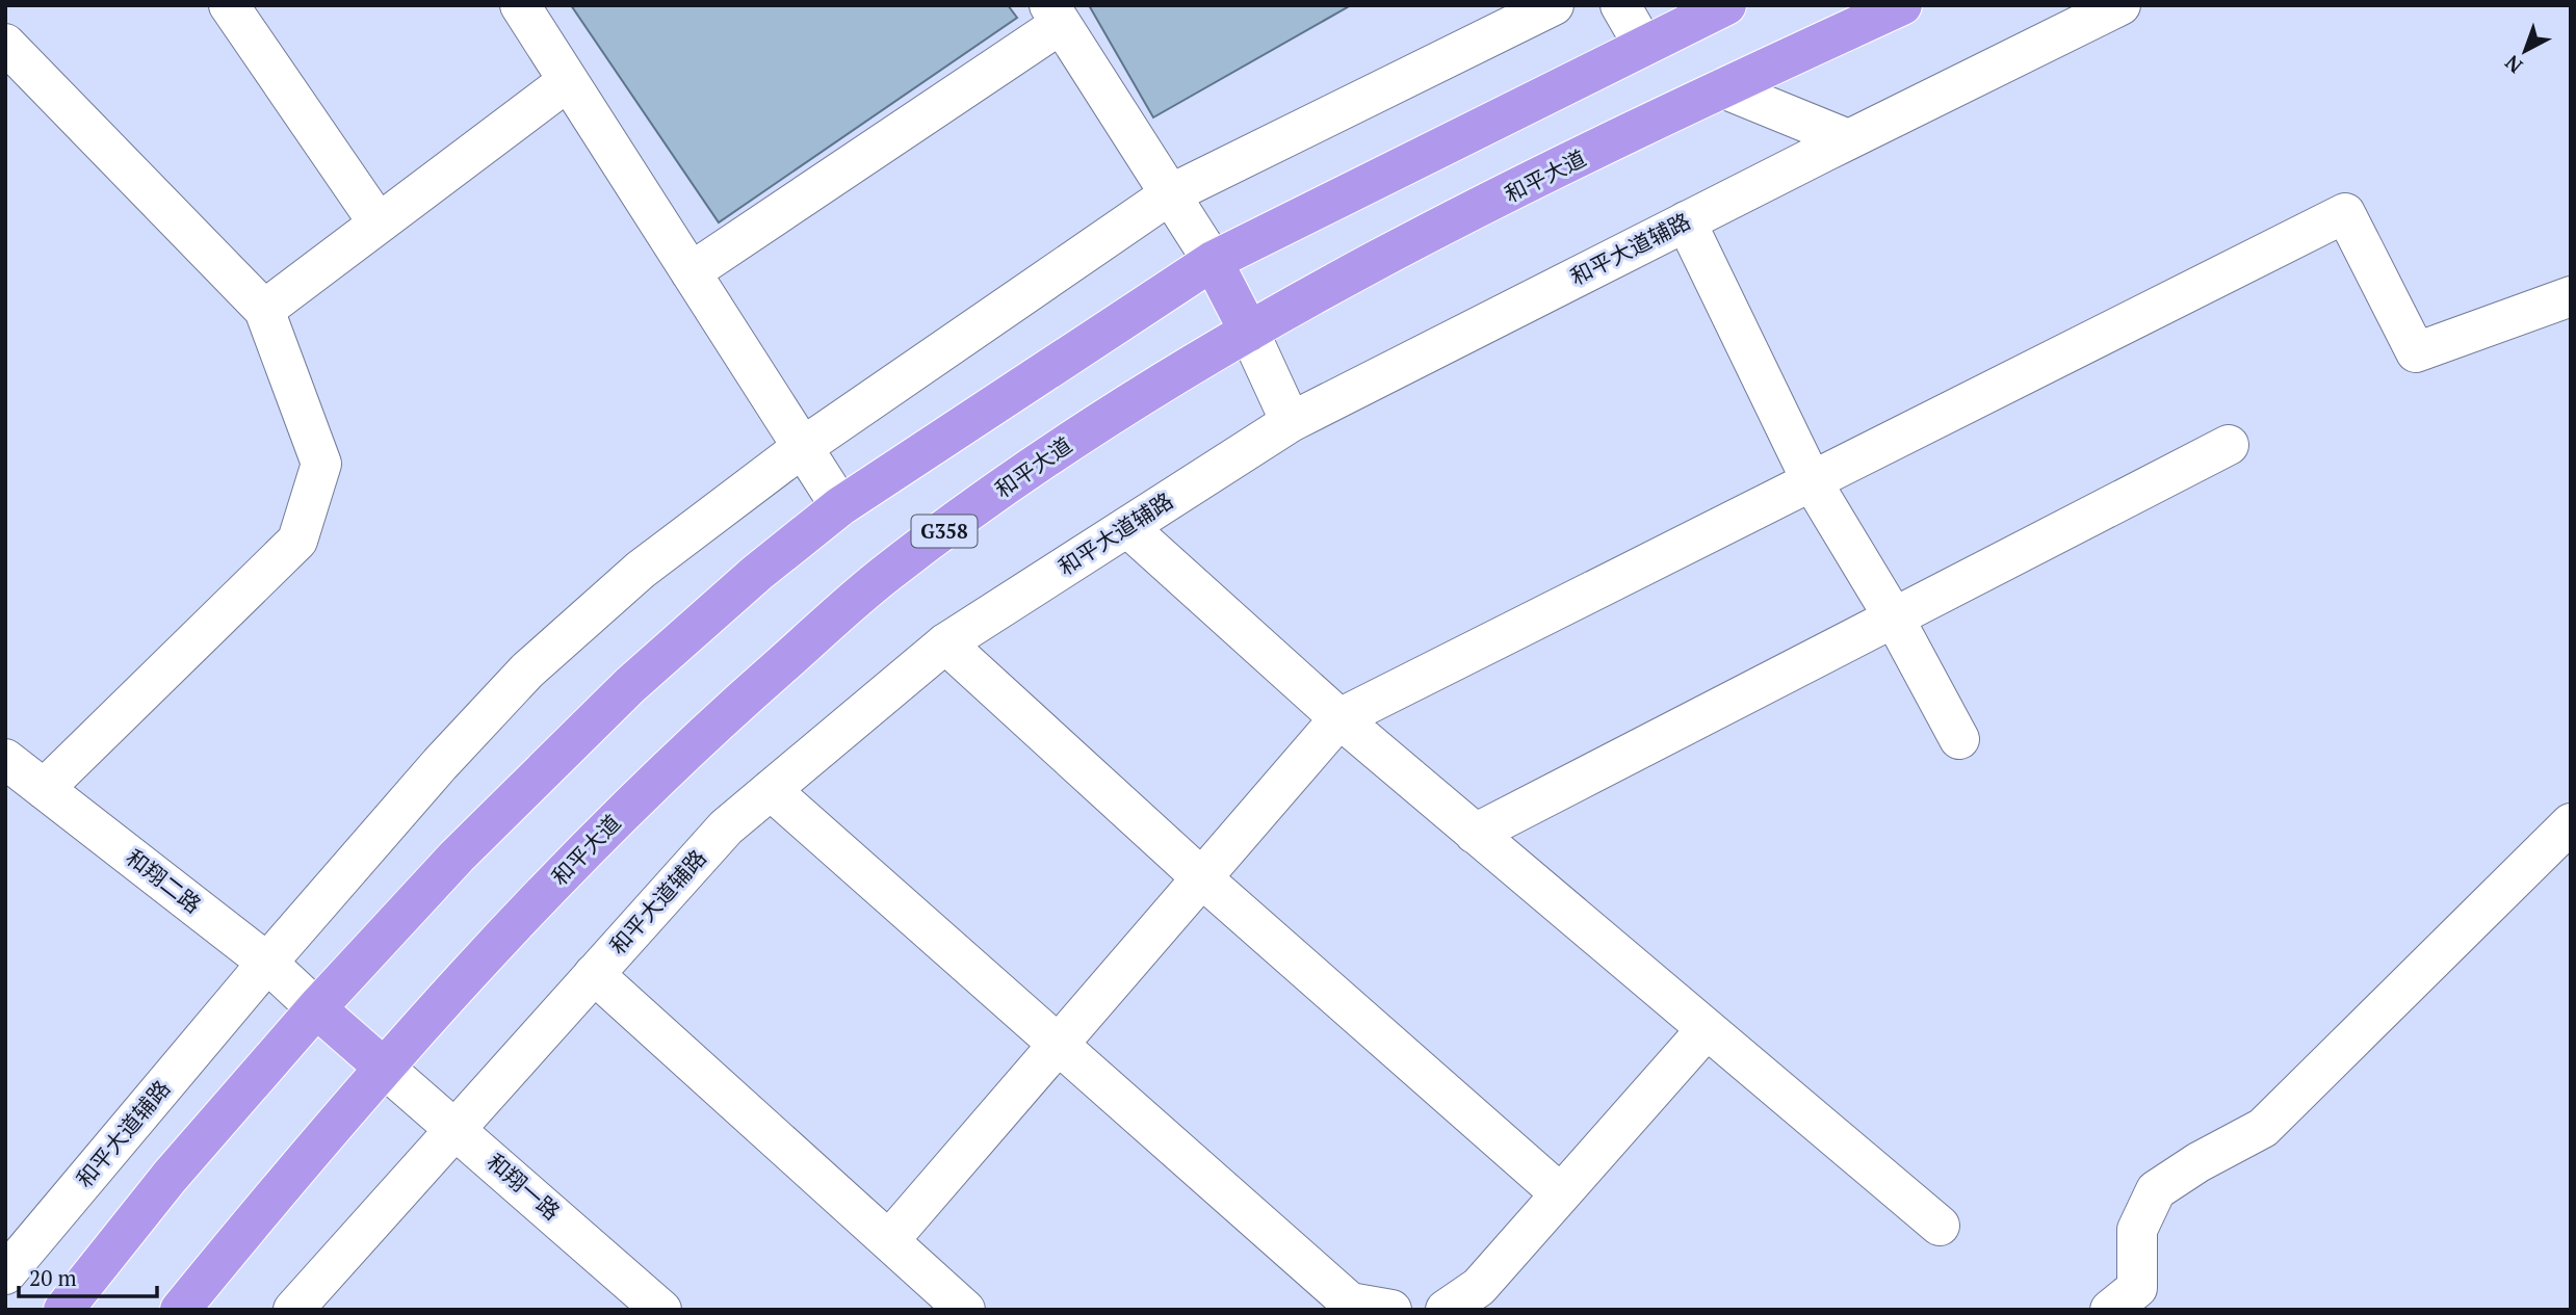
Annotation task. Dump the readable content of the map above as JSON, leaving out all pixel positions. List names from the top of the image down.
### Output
{
  "streets": {
    "highway": ["和平大道", "G358"],
    "street": ["和平大道辅路", "和翔二路", "和翔一路"]
  },
  "crossings": [
    ["和平大道", "和翔一路"],
    ["和平大道辅路", "和翔二路"],
    ["和平大道辅路", "和翔一路"]
  ],
  "scale_bar": "20 m",
  "north": "bottom left"
}
